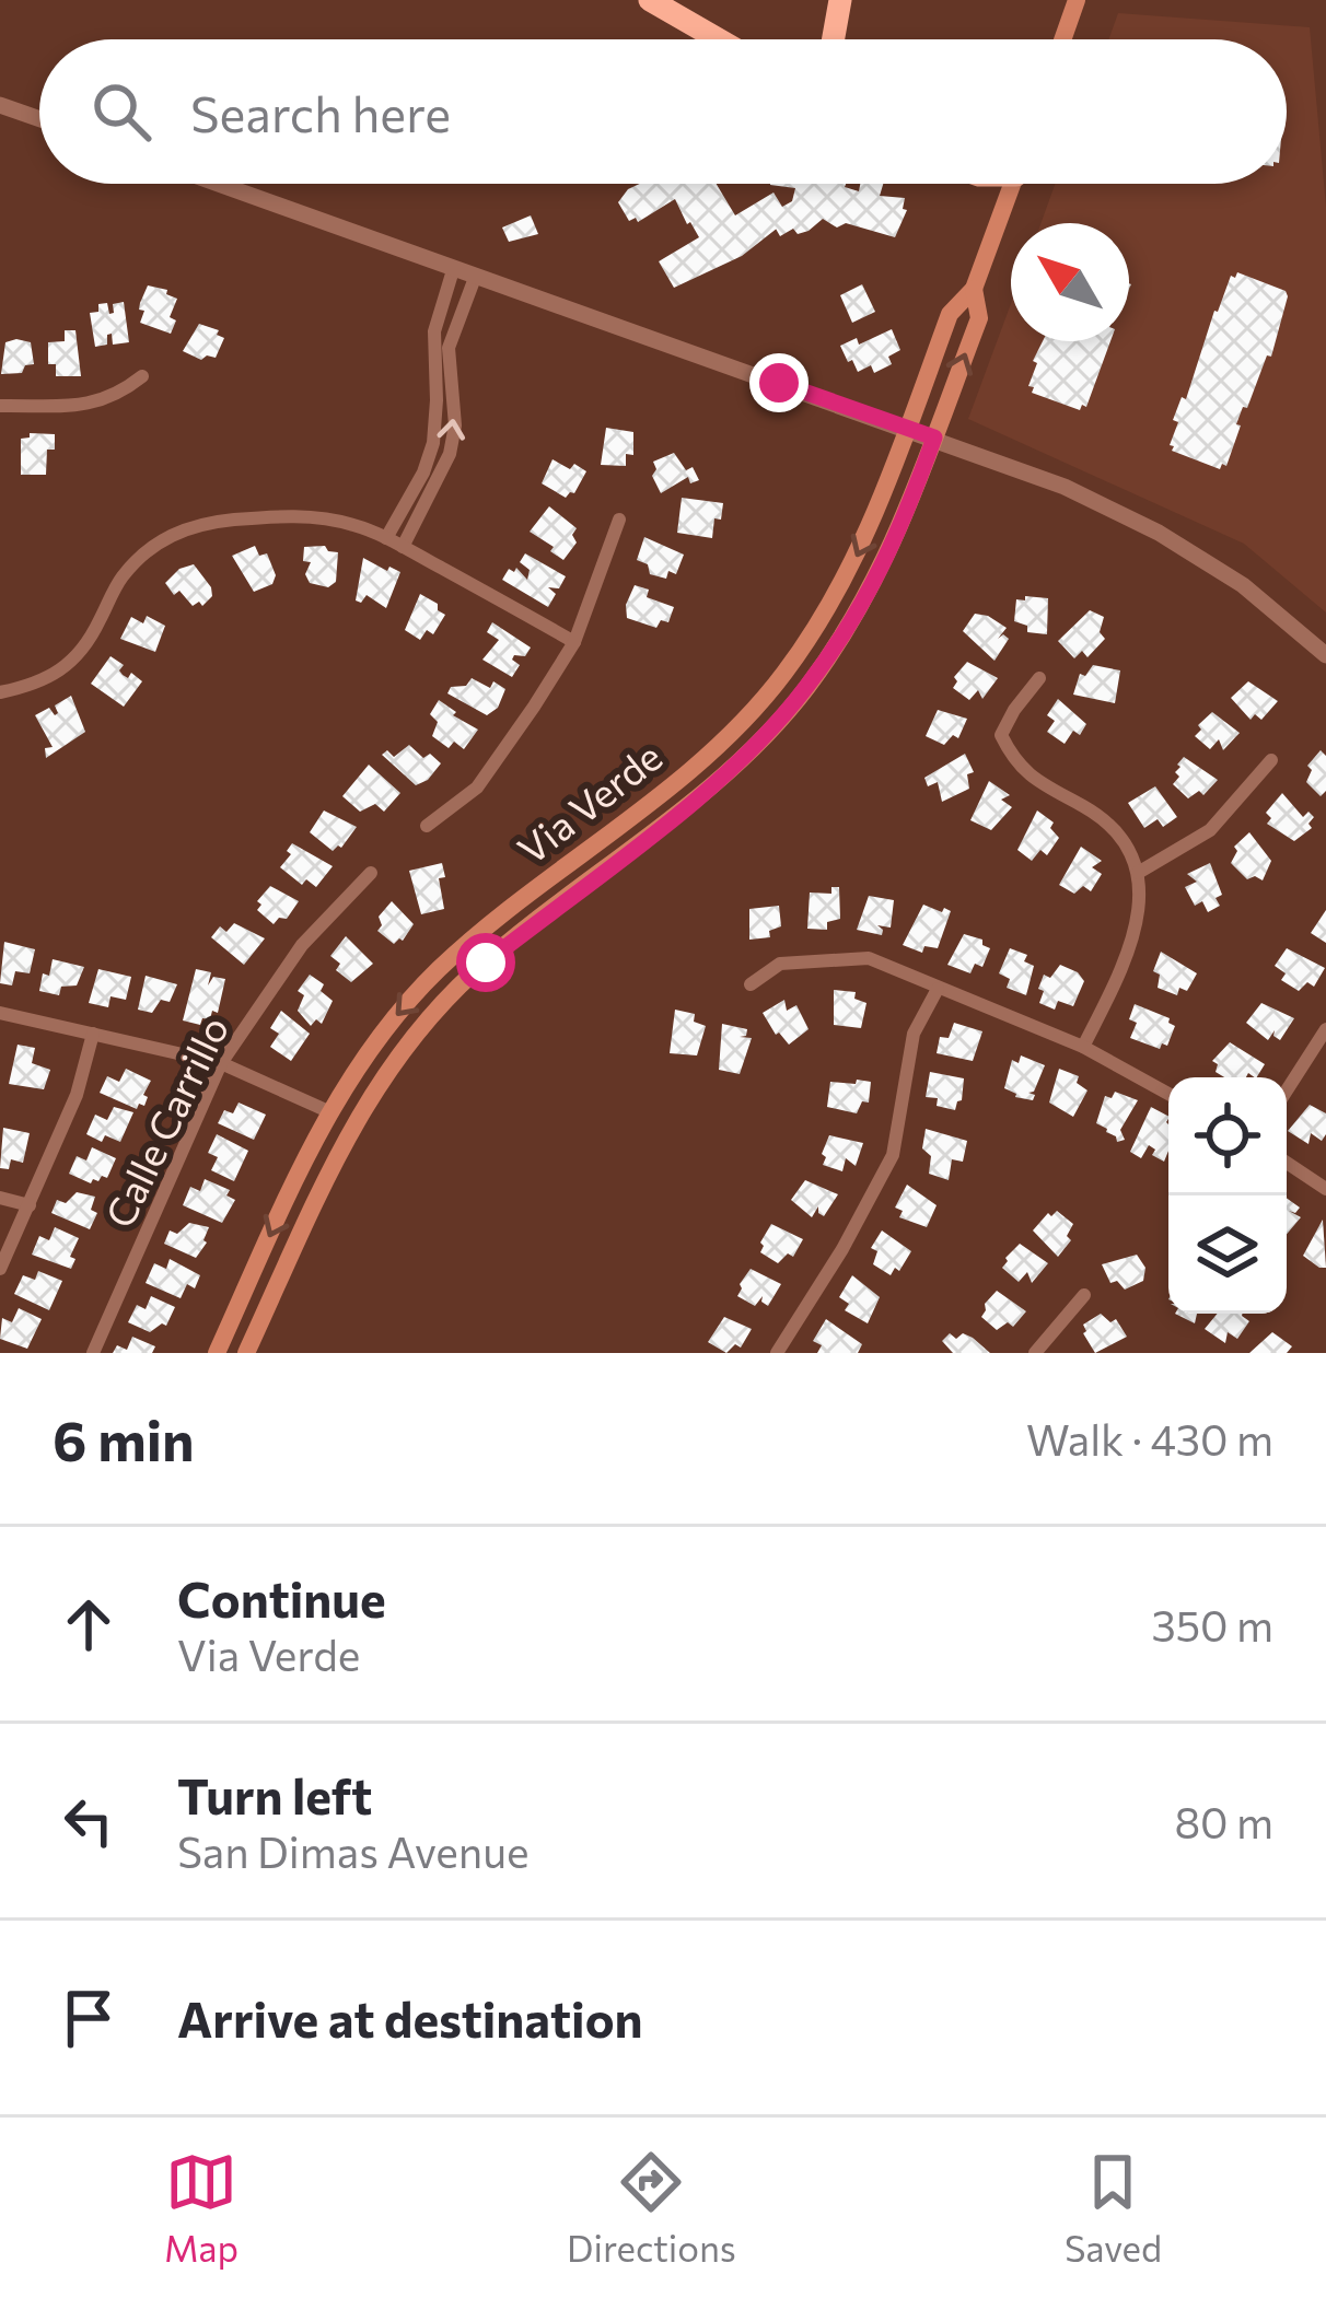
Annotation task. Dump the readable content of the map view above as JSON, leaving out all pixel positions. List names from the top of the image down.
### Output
{
  "streets": {
    "main road": ["Via Verde"],
    "street": ["Calle Carrillo"]
  },
  "north": "top left",
  "page": {
    "search": "Search here",
    "heading": ["6 min", "Walk · 430 m"],
    "list": [
      ["Continue", "Via Verde", "350 m"],
      ["Turn left", "San Dimas Avenue", "80 m"],
      "Arrive at destination"
    ],
    "nav": ["Map", "Directions", "Saved"]
  }
}
